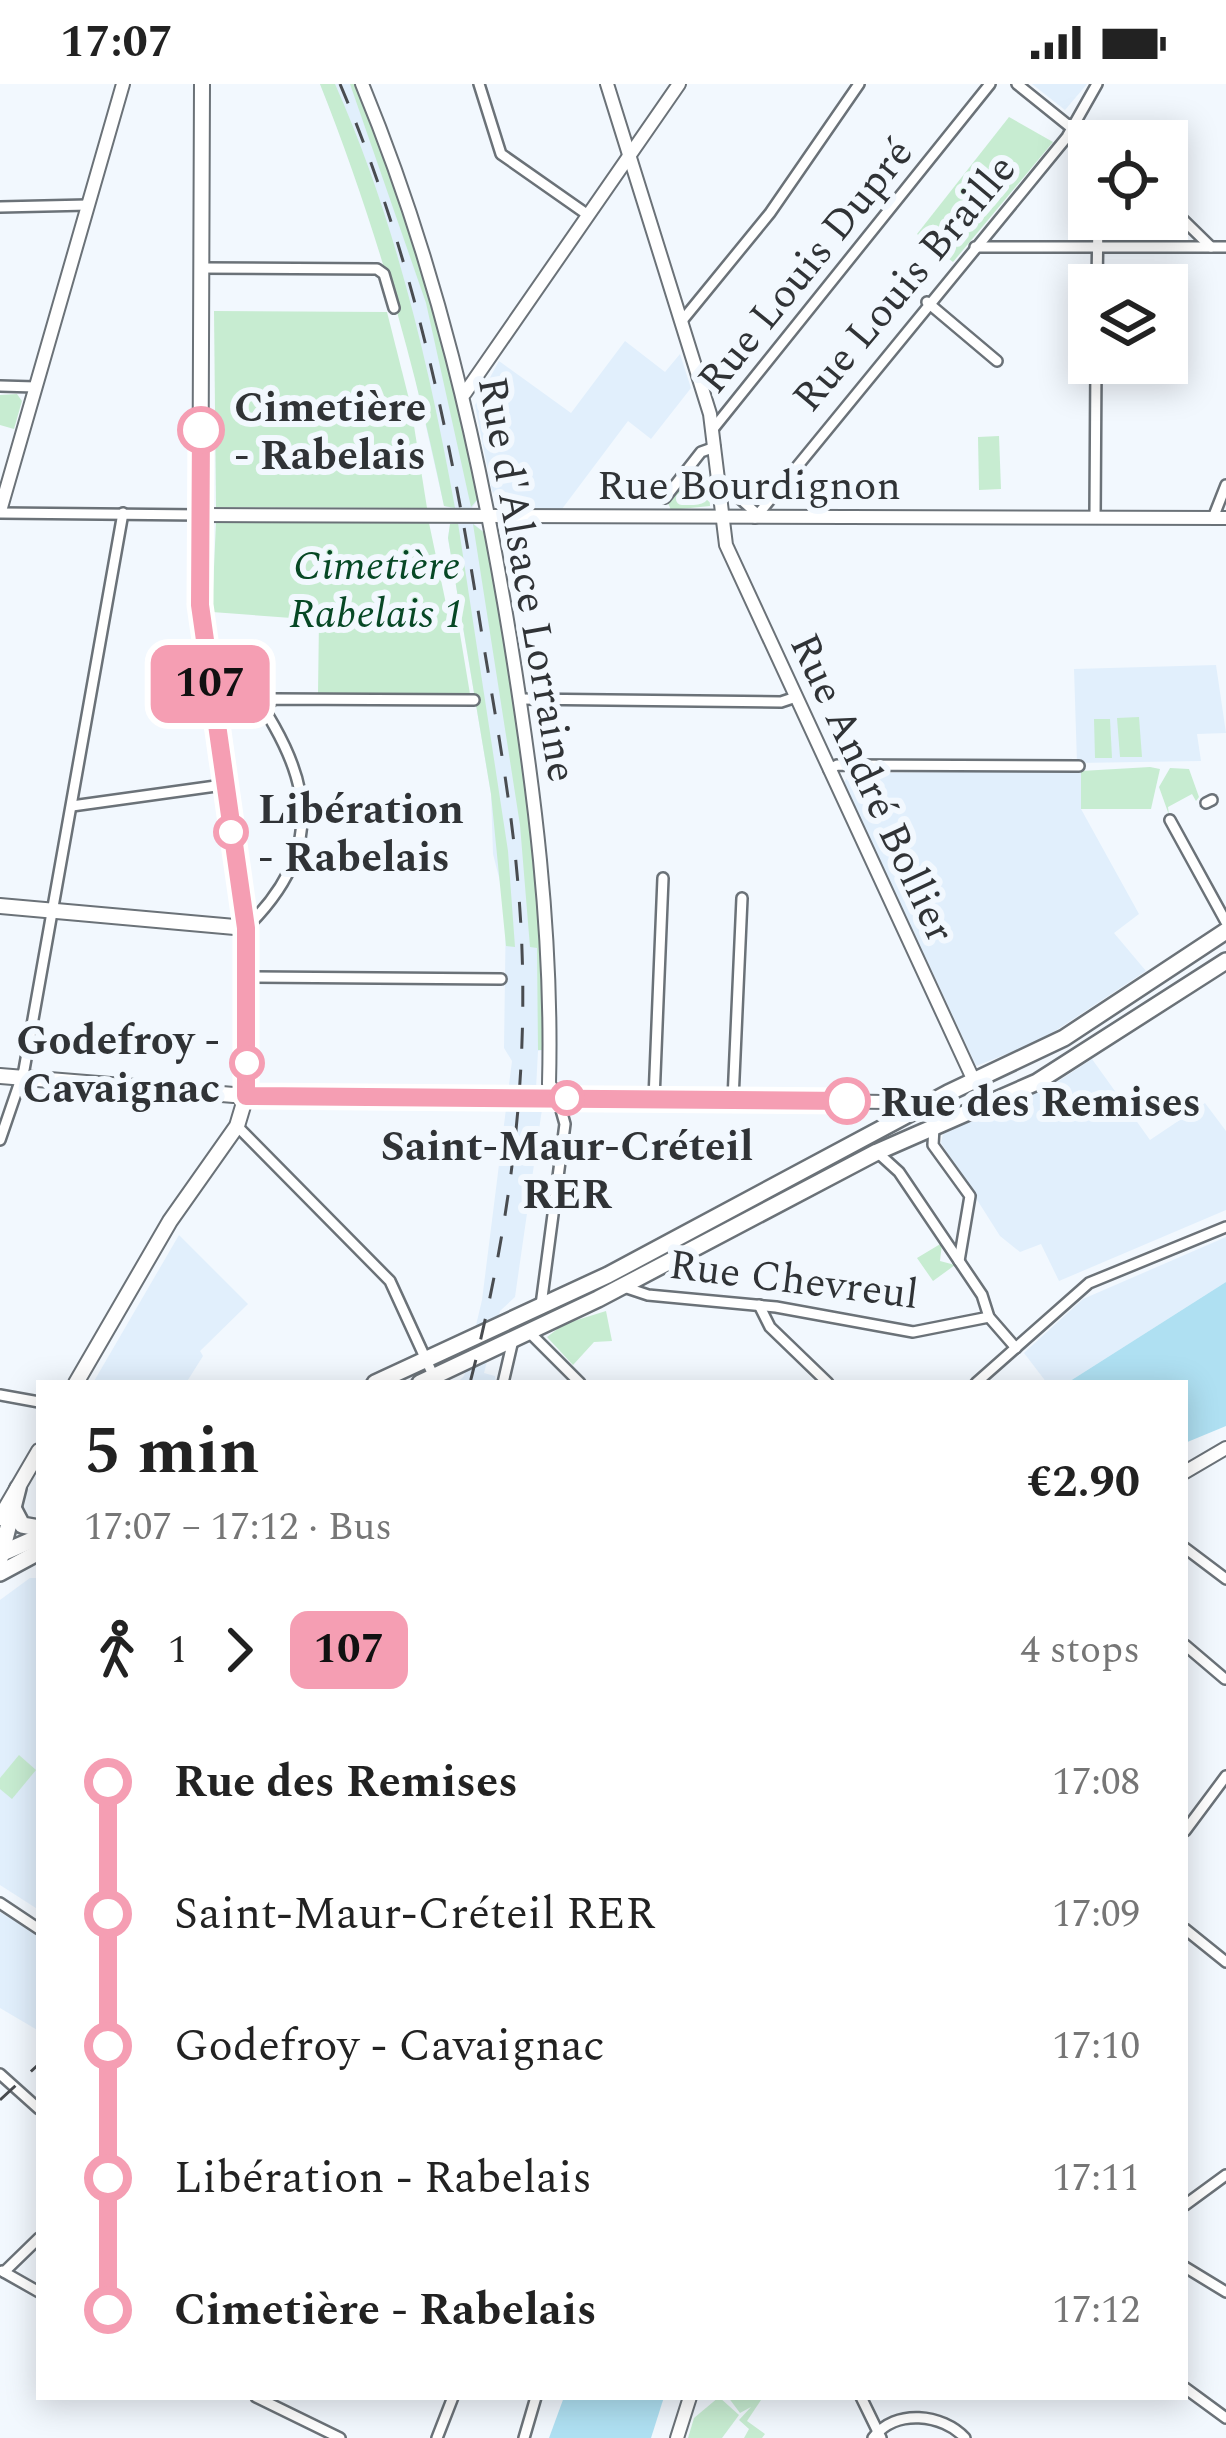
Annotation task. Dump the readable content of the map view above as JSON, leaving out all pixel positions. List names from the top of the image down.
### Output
{
  "streets": {
    "street": [
      "Rue Louis Dupré",
      "Rue Louis Braille",
      "Rue Bourdignon",
      "Rue d'Alsace Lorraine",
      "Rue André Bollier",
      "Rue Chevreul"
    ]
  },
  "crossings": [
    ["Rue Louis Dupré", "Rue André Bollier"],
    ["Rue Louis Braille", "Rue Bourdignon"],
    ["Rue Bourdignon", "Rue d'Alsace Lorraine"],
    ["Rue Bourdignon", "Rue André Bollier"]
  ],
  "parks": ["Cimetière Rabelais 1"],
  "places": [
    "Cimetière - Rabelais",
    "Libération - Rabelais",
    "Godefroy - Cavaignac",
    "Saint-Maur-Créteil RER",
    "Rue des Remises"
  ],
  "lines": ["bus line 107"],
  "page": {
    "status": "17:07",
    "on_map": "107",
    "heading": ["5 min", "17:07 – 17:12 · Bus", "€2.90"],
    "legs": ["1", "107", "4 stops"],
    "list": [
      {
        "name": "Rue des Remises",
        "value": "17:08"
      },
      {
        "name": "Saint-Maur-Créteil RER",
        "value": "17:09"
      },
      {
        "name": "Godefroy - Cavaignac",
        "value": "17:10"
      },
      {
        "name": "Libération - Rabelais",
        "value": "17:11"
      },
      {
        "name": "Cimetière - Rabelais",
        "value": "17:12"
      }
    ]
  }
}
